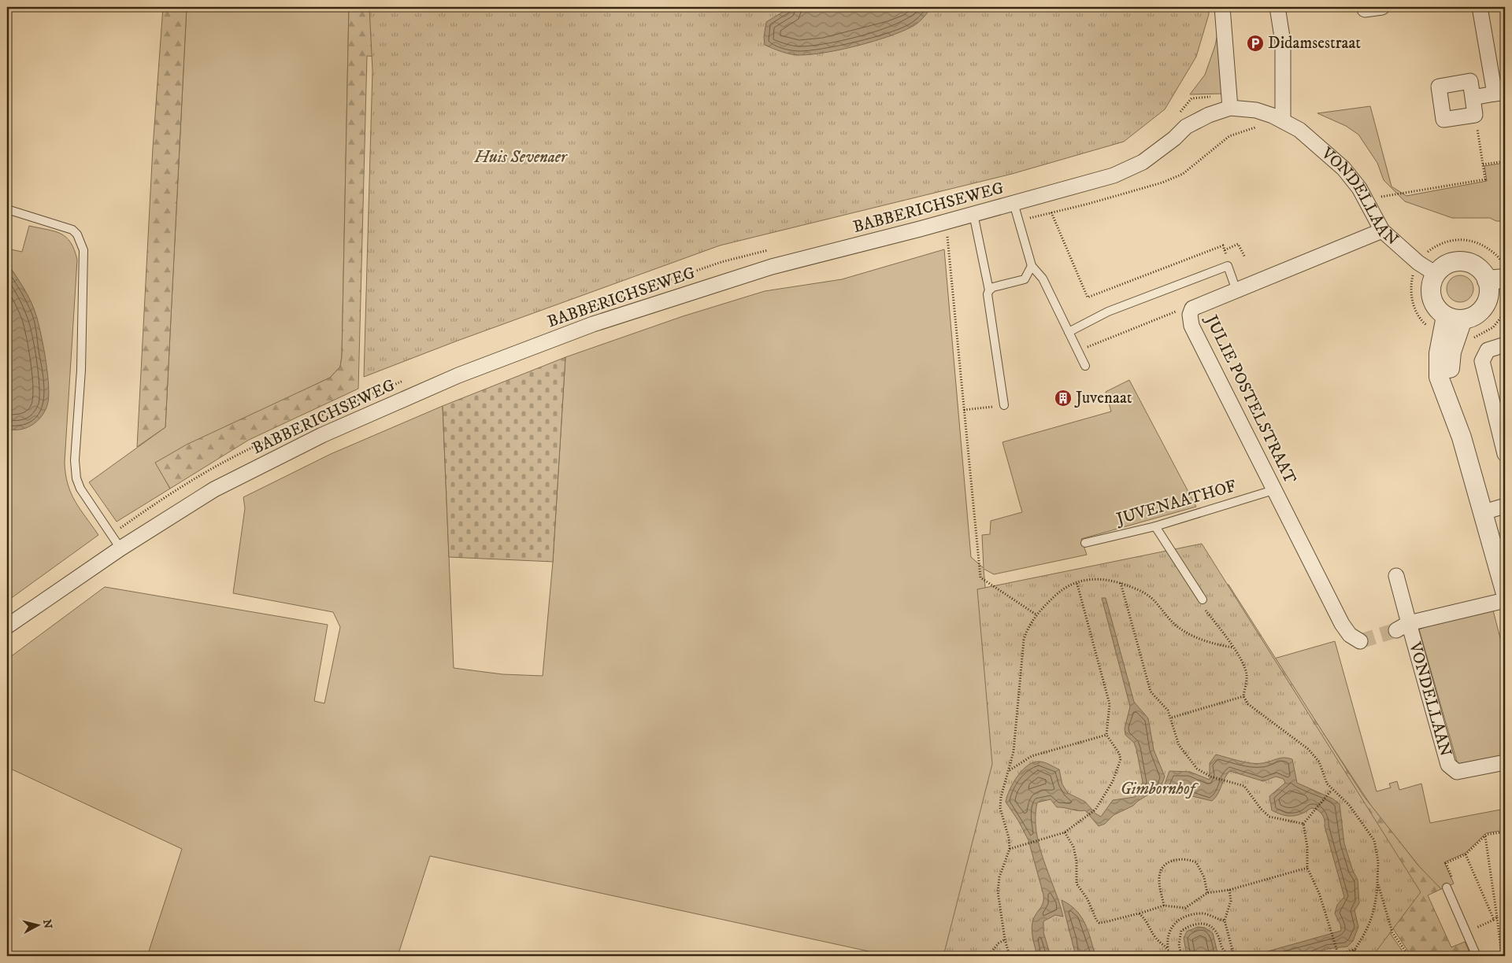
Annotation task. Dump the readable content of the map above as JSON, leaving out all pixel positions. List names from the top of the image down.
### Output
{
  "streets": {
    "street": ["VONDELLAAN", "BABBERICHSEWEG", "JULIE POSTELSTRAAT"],
    "lane": ["JUVENAATHOF"]
  },
  "crossings": [
    ["VONDELLAAN", "BABBERICHSEWEG"],
    ["VONDELLAAN", "JULIE POSTELSTRAAT"],
    ["JULIE POSTELSTRAAT", "JUVENAATHOF"]
  ],
  "parks": ["Huis Sevenaer", "Gimbornhof"],
  "places": {
    "parking": ["Didamsestraat"],
    "building": ["Juvenaat"]
  },
  "north": "right"
}
